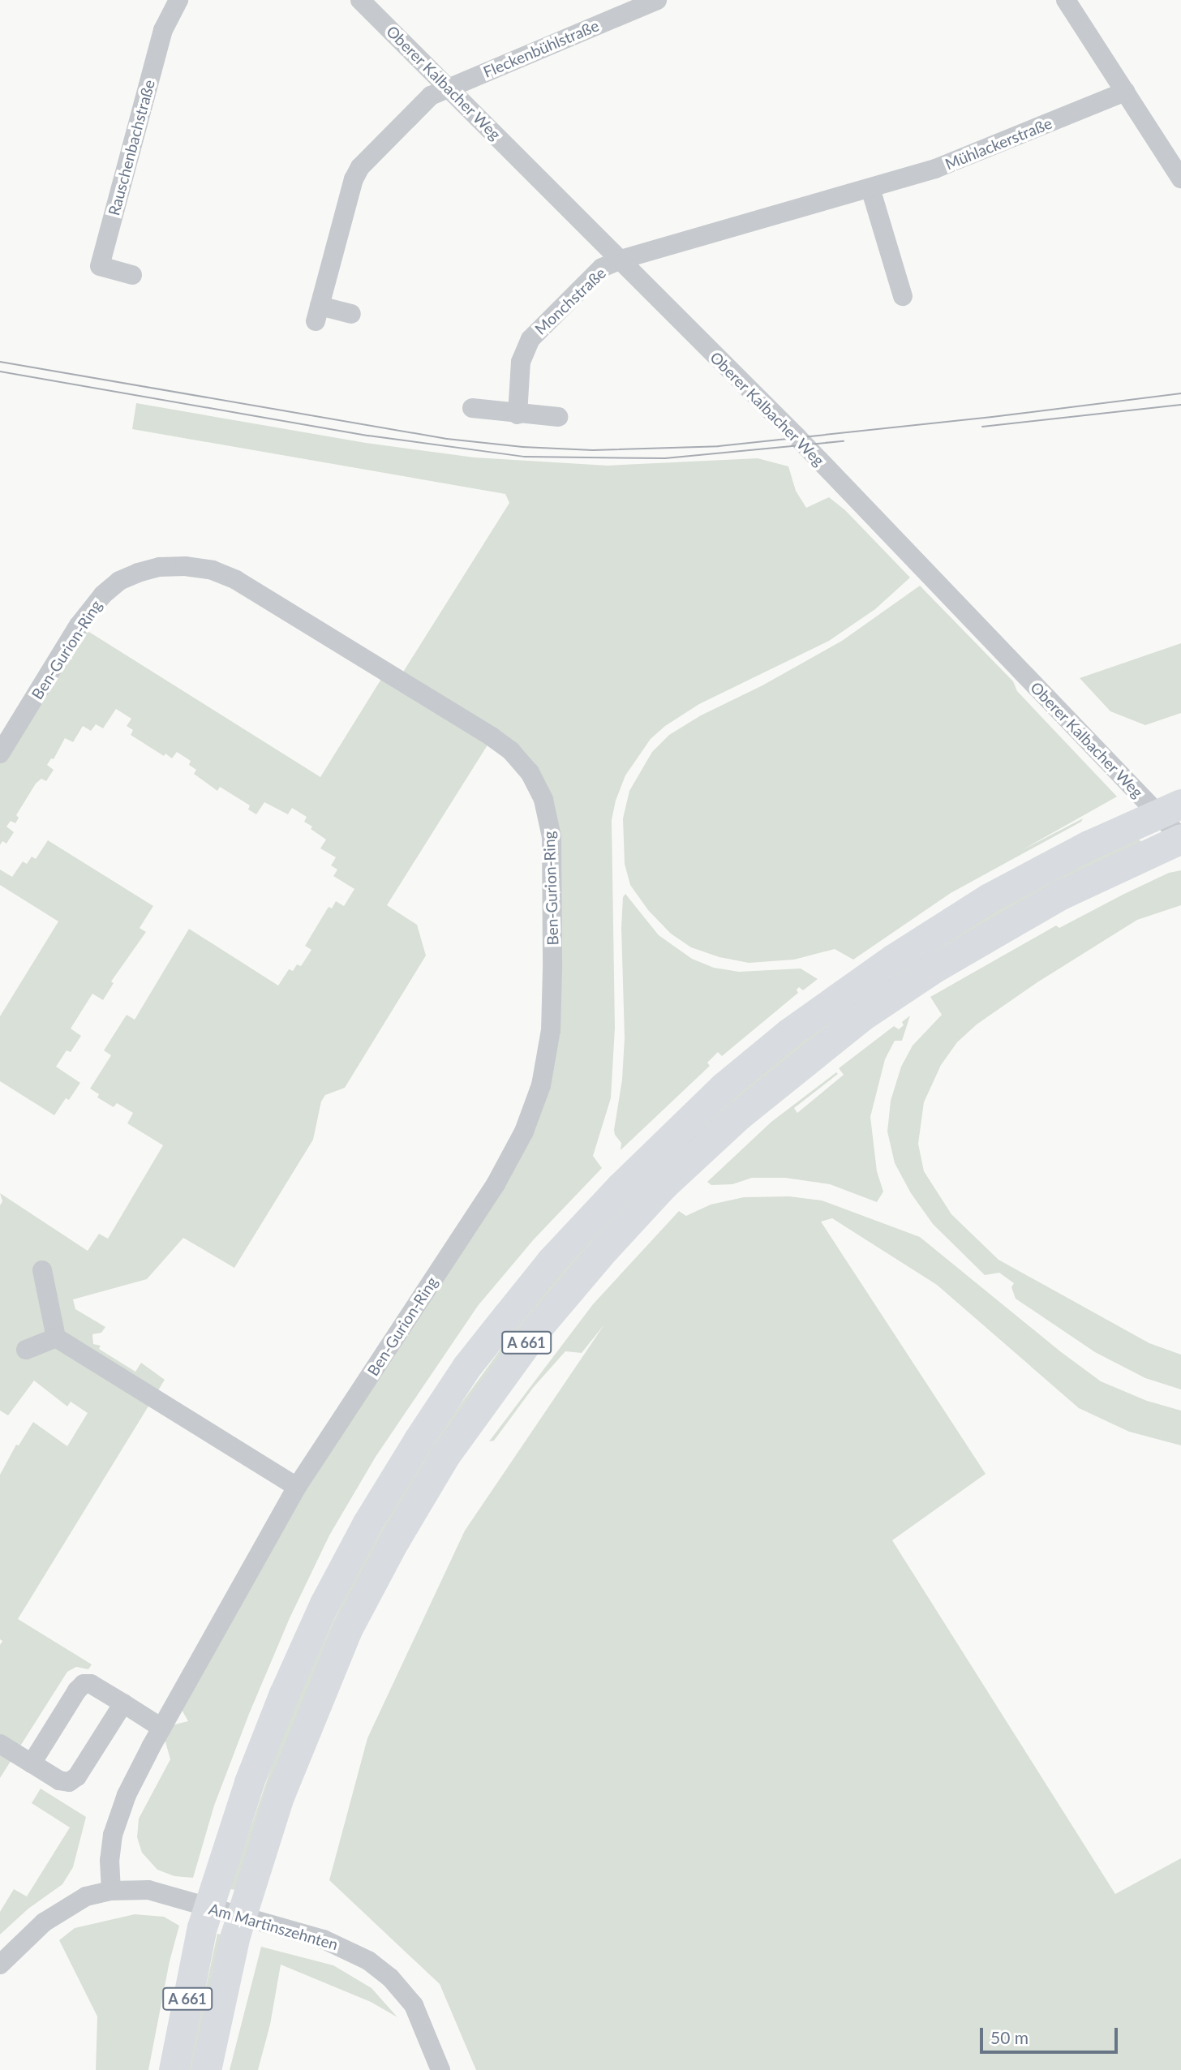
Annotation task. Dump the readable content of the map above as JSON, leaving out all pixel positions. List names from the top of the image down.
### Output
{
  "streets": {
    "highway": ["A 661"],
    "street": [
      "Fleckenbühlstraße",
      "Oberer Kalbacher Weg",
      "Mühlackerstraße",
      "Rauschenbachstraße",
      "Monchstraße",
      "Ben-Gurion-Ring",
      "Am Martinszehnten"
    ]
  },
  "crossings": [
    ["Fleckenbühlstraße", "Oberer Kalbacher Weg"],
    ["Oberer Kalbacher Weg", "Mühlackerstraße"],
    ["Oberer Kalbacher Weg", "Monchstraße"],
    ["Oberer Kalbacher Weg", "A 661"],
    ["Mühlackerstraße", "Monchstraße"],
    ["Ben-Gurion-Ring", "Am Martinszehnten"]
  ],
  "scale_bar": "50 m"
}
